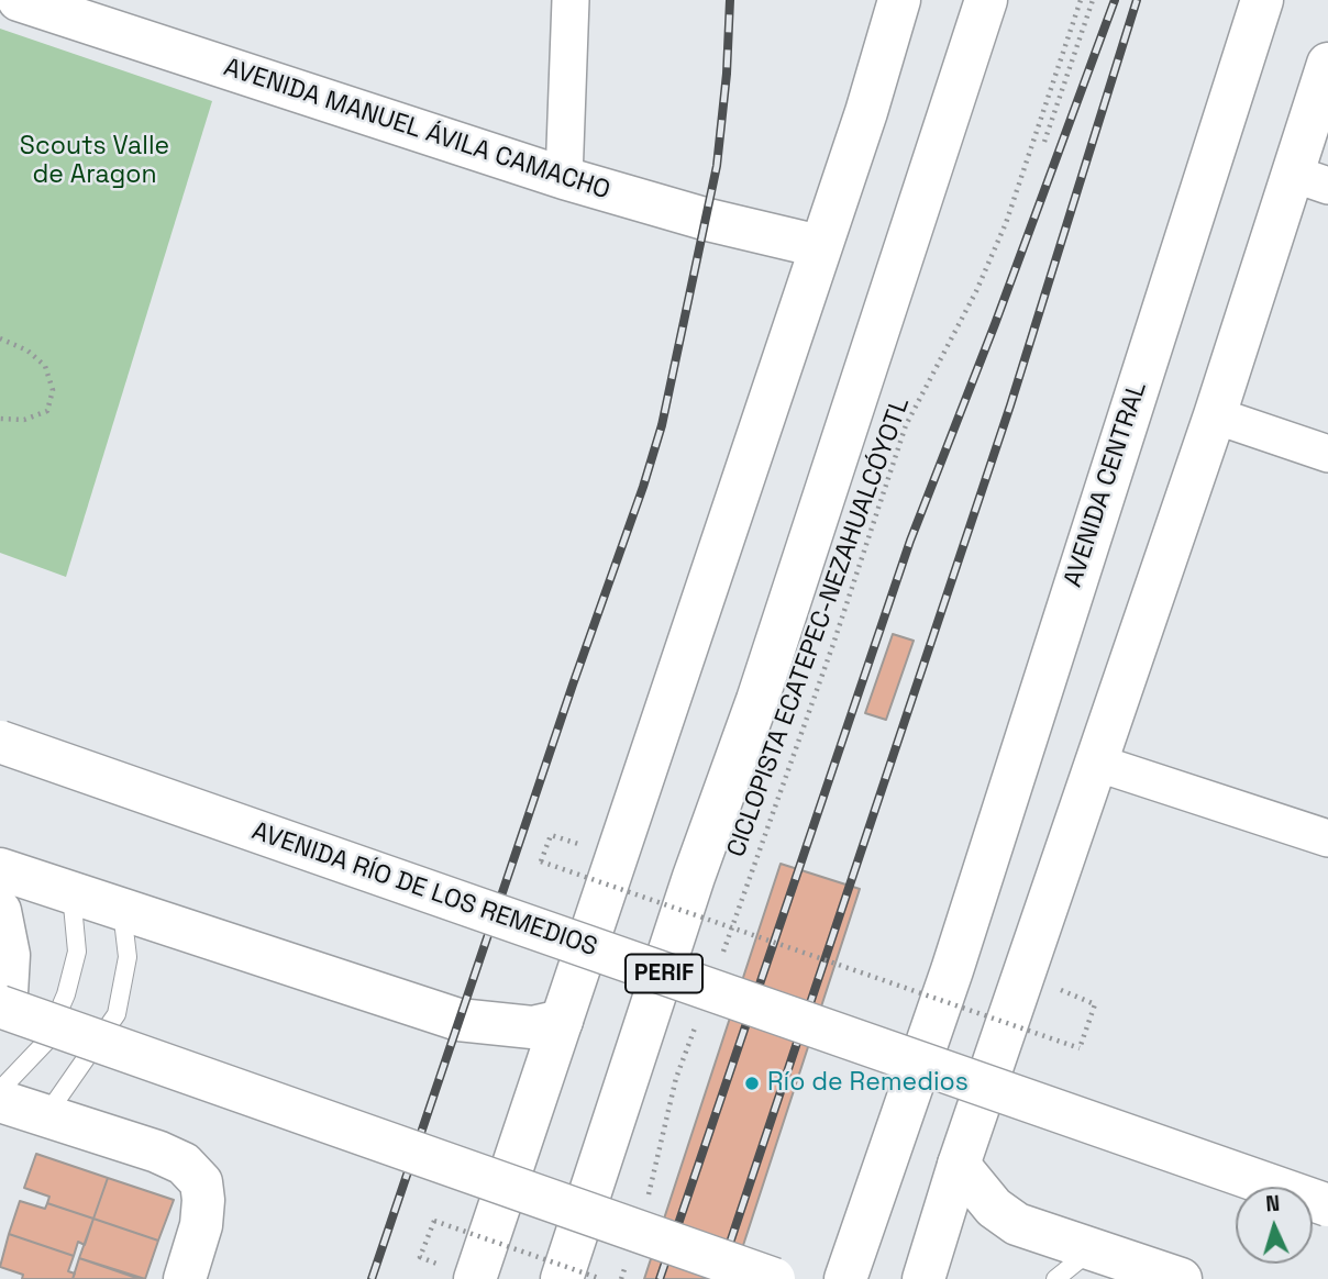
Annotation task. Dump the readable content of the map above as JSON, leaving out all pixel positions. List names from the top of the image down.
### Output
{
  "streets": {
    "main road": [
      "AVENIDA MANUEL ÁVILA CAMACHO",
      "AVENIDA CENTRAL",
      "AVENIDA RÍO DE LOS REMEDIOS",
      "PERIF"
    ],
    "path": ["CICLOPISTA ECATEPEC-NEZAHUALCÓYOTL"]
  },
  "parks": ["Scouts Valle de Aragon"],
  "places": ["Río de Remedios"],
  "north": "top"
}
